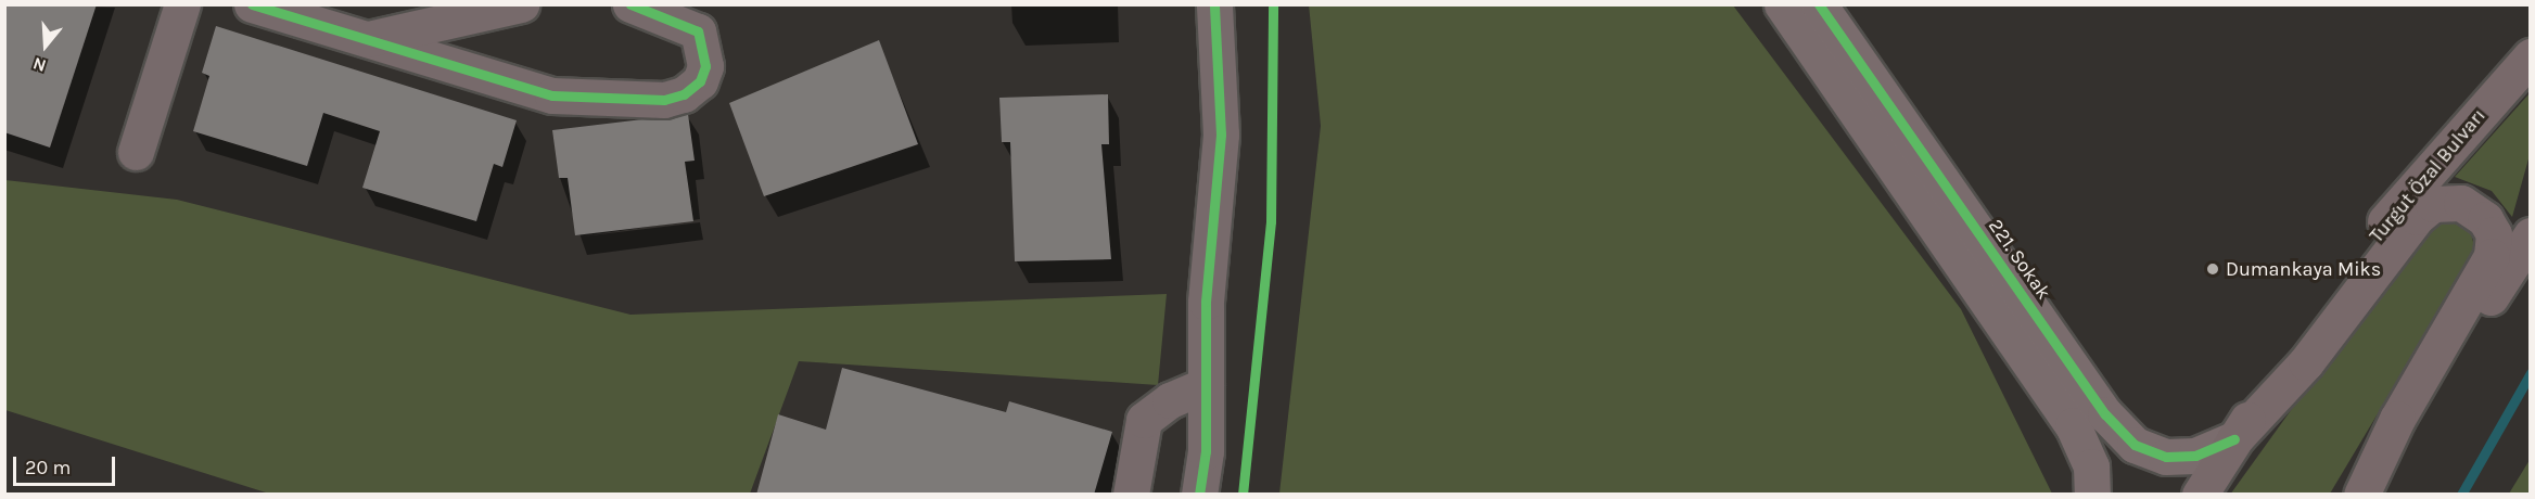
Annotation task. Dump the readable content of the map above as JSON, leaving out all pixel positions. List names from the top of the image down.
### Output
{
  "streets": {
    "main road": ["Turgut Özal Bulvarı"],
    "street": ["221. Sokak"]
  },
  "crossings": [
    ["Turgut Özal Bulvarı", "221. Sokak"]
  ],
  "places": ["Dumankaya Miks"],
  "scale_bar": "20 m",
  "north": "bottom"
}
